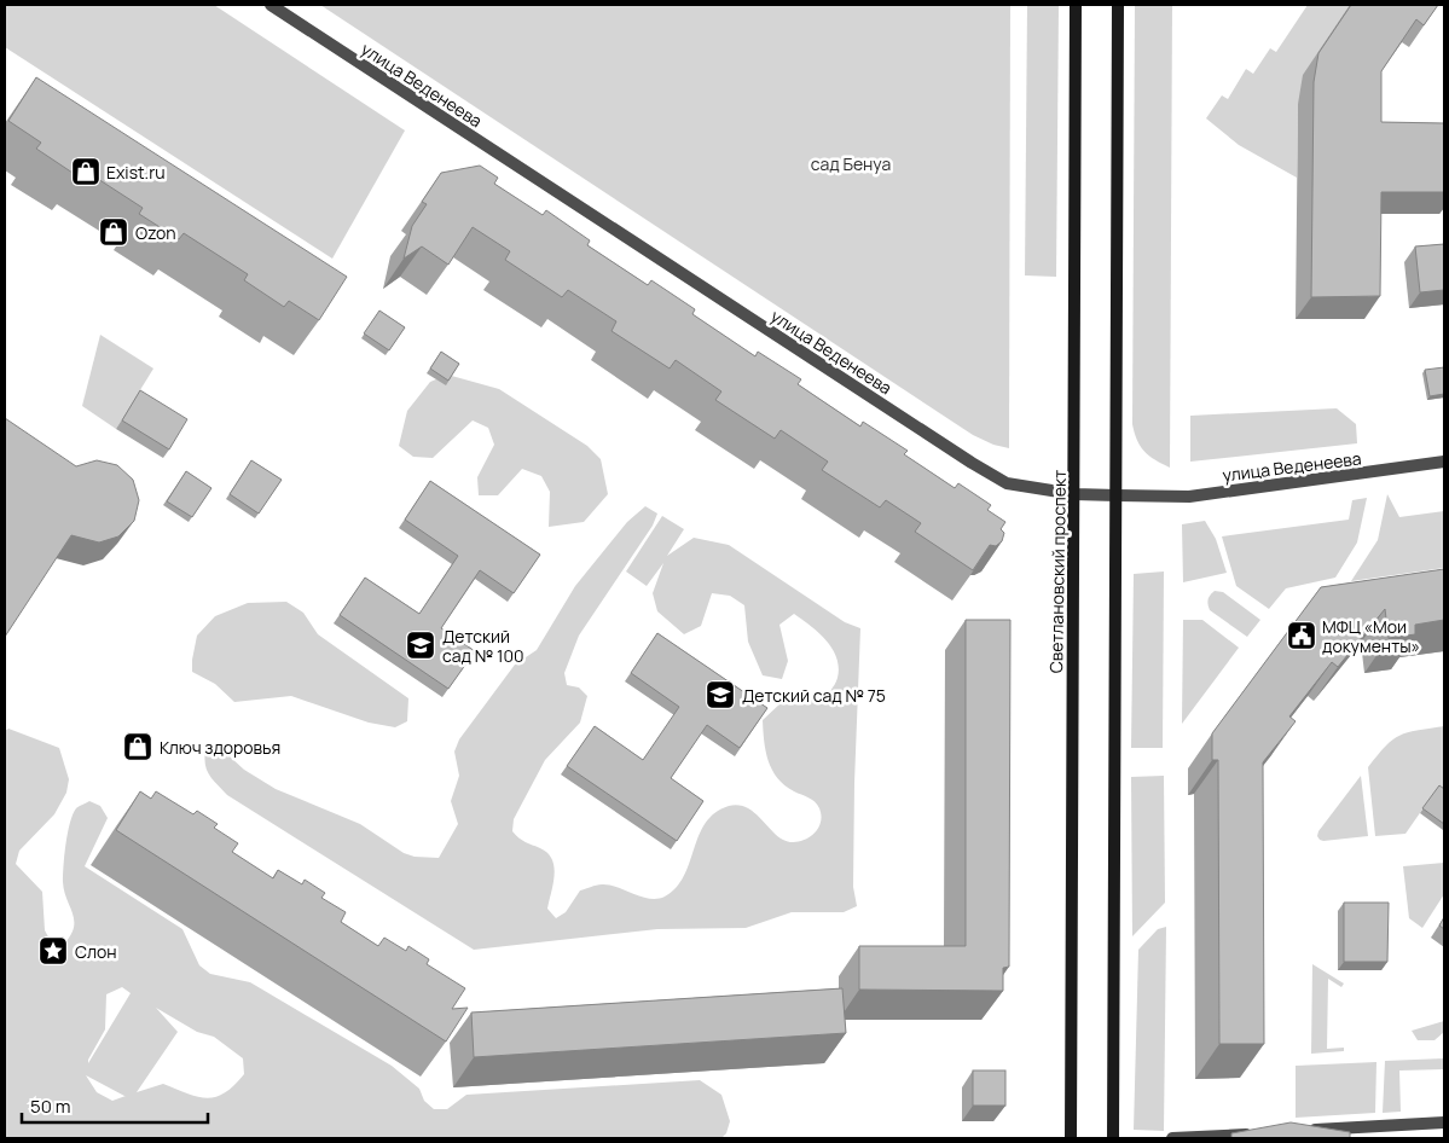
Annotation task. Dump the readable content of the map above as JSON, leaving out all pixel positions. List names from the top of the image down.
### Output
{
  "streets": {
    "main road": ["Светлановский проспект"],
    "street": ["улица Веденеева"]
  },
  "crossings": [
    ["улица Веденеева", "Светлановский проспект"]
  ],
  "parks": ["сад Бенуа"],
  "places": {
    "shop": ["Exist.ru", "Ozon", "Ключ здоровья"],
    "public building": ["МФЦ «Мои документы»"],
    "school or university": ["Детский сад № 100", "Детский сад № 75"],
    "place": ["Слон"]
  },
  "scale_bar": "50 m"
}
